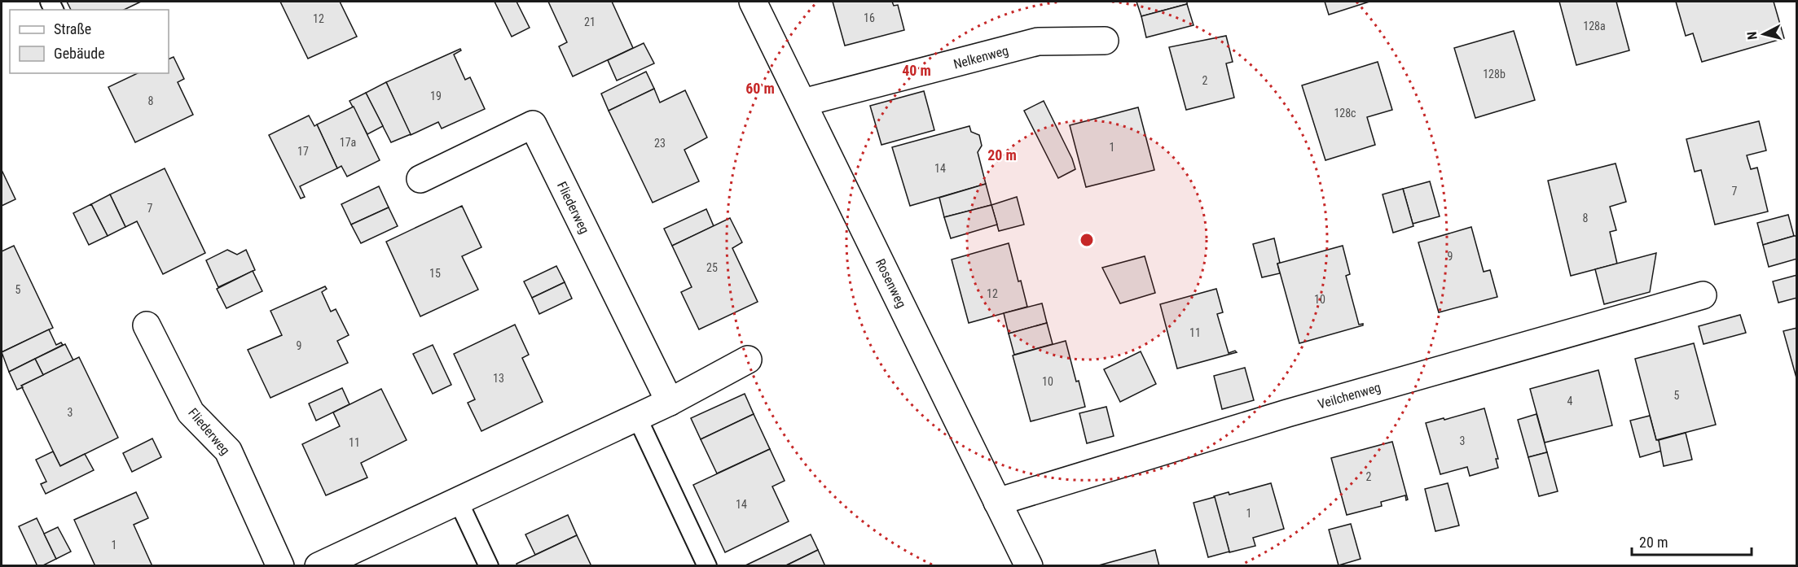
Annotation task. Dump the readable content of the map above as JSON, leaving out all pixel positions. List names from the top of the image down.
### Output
{
  "streets": {
    "street": [
      "Nelkenweg",
      "Fliederweg",
      "Rosenweg",
      "Veilchenweg"
    ]
  },
  "crossings": [
    ["Nelkenweg", "Rosenweg"],
    ["Rosenweg", "Veilchenweg"]
  ],
  "house_numbers": [
    "16",
    "12",
    "21",
    "128a",
    "128b",
    "2",
    "19",
    "8",
    "128c",
    "17a",
    "23",
    "1",
    "17",
    "14",
    "7",
    "7",
    "8",
    "9",
    "25",
    "15",
    "5",
    "12",
    "10",
    "11",
    "9",
    "13",
    "10",
    "5",
    "4",
    "3",
    "3",
    "11",
    "2",
    "14",
    "1",
    "1"
  ],
  "legend": ["Straße", "Gebäude"],
  "scale_bar": "20 m",
  "north": "left",
  "rings": ["40 m", "60 m", "20 m"]
}
